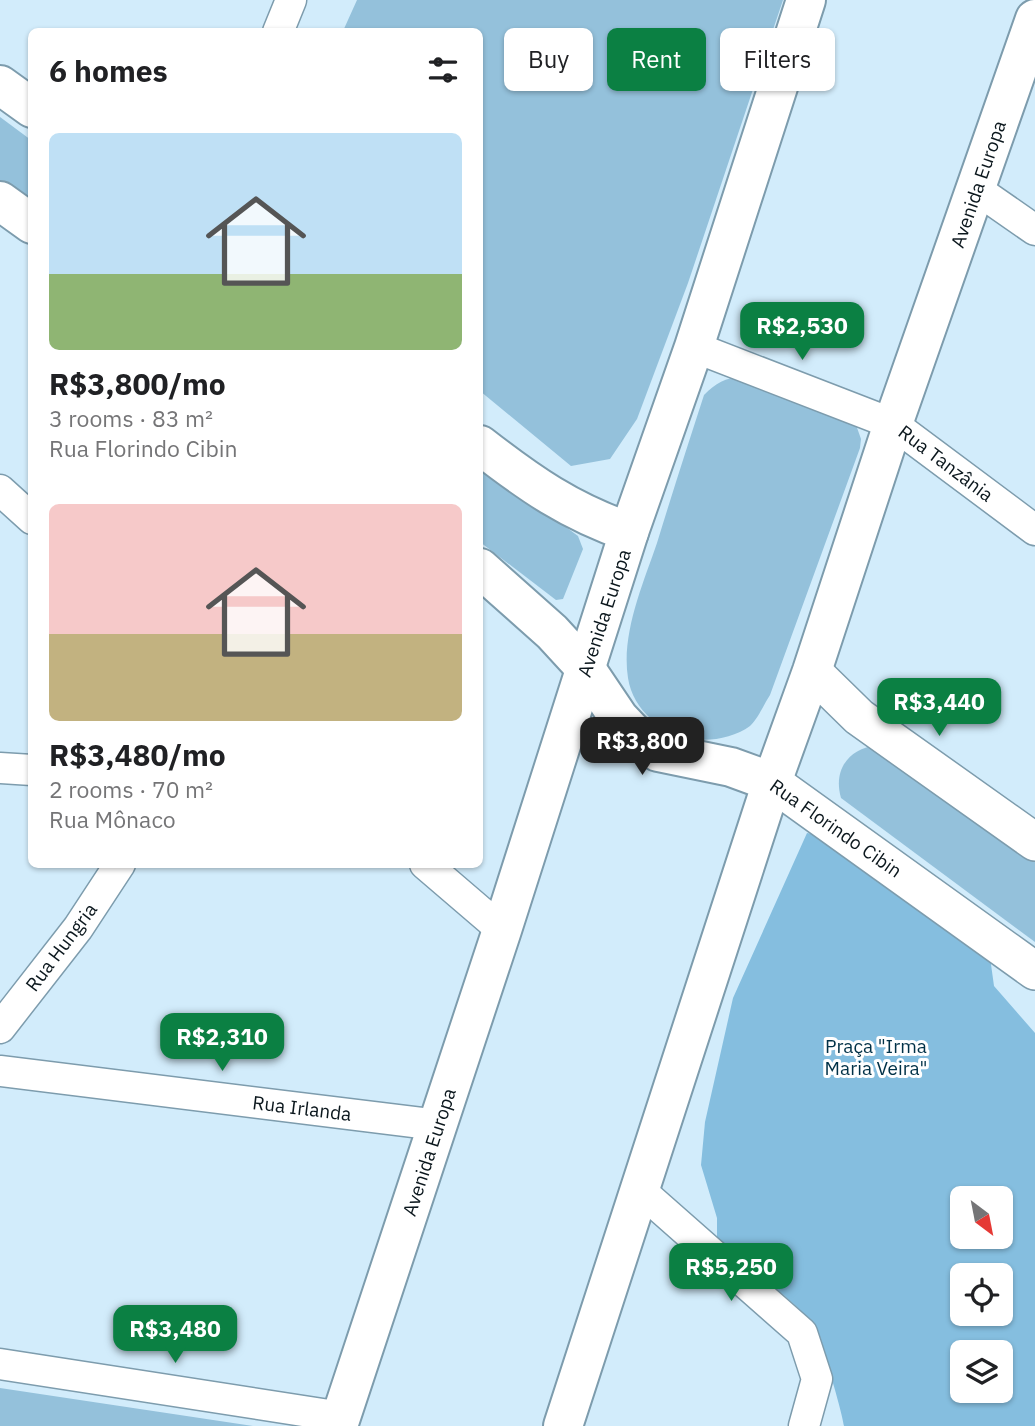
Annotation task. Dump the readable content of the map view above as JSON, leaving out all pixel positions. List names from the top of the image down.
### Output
{
  "streets": {
    "main road": ["Avenida Europa", "Rua Florindo Cibin"],
    "street": ["Rua Tanzânia", "Rua Hungria", "Rua Irlanda"]
  },
  "crossings": [
    ["Avenida Europa", "Rua Tanzânia"],
    ["Avenida Europa", "Rua Florindo Cibin"],
    ["Avenida Europa", "Rua Irlanda"]
  ],
  "parks": ["Praça \"Irma Maria Veira\""],
  "north": "bottom right",
  "page": {
    "chip": ["Buy", "Rent", "Filters"],
    "heading": "6 homes",
    "list": [
      {
        "name": "R$3,800/mo",
        "note": "3 rooms · 83 m² · Rua Florindo Cibin"
      },
      {
        "name": "R$3,480/mo",
        "note": "2 rooms · 70 m² · Rua Mônaco"
      }
    ],
    "price": [
      "R$2,530",
      "R$3,440",
      "R$3,800",
      "R$2,310",
      "R$5,250",
      "R$3,480"
    ]
  }
}
